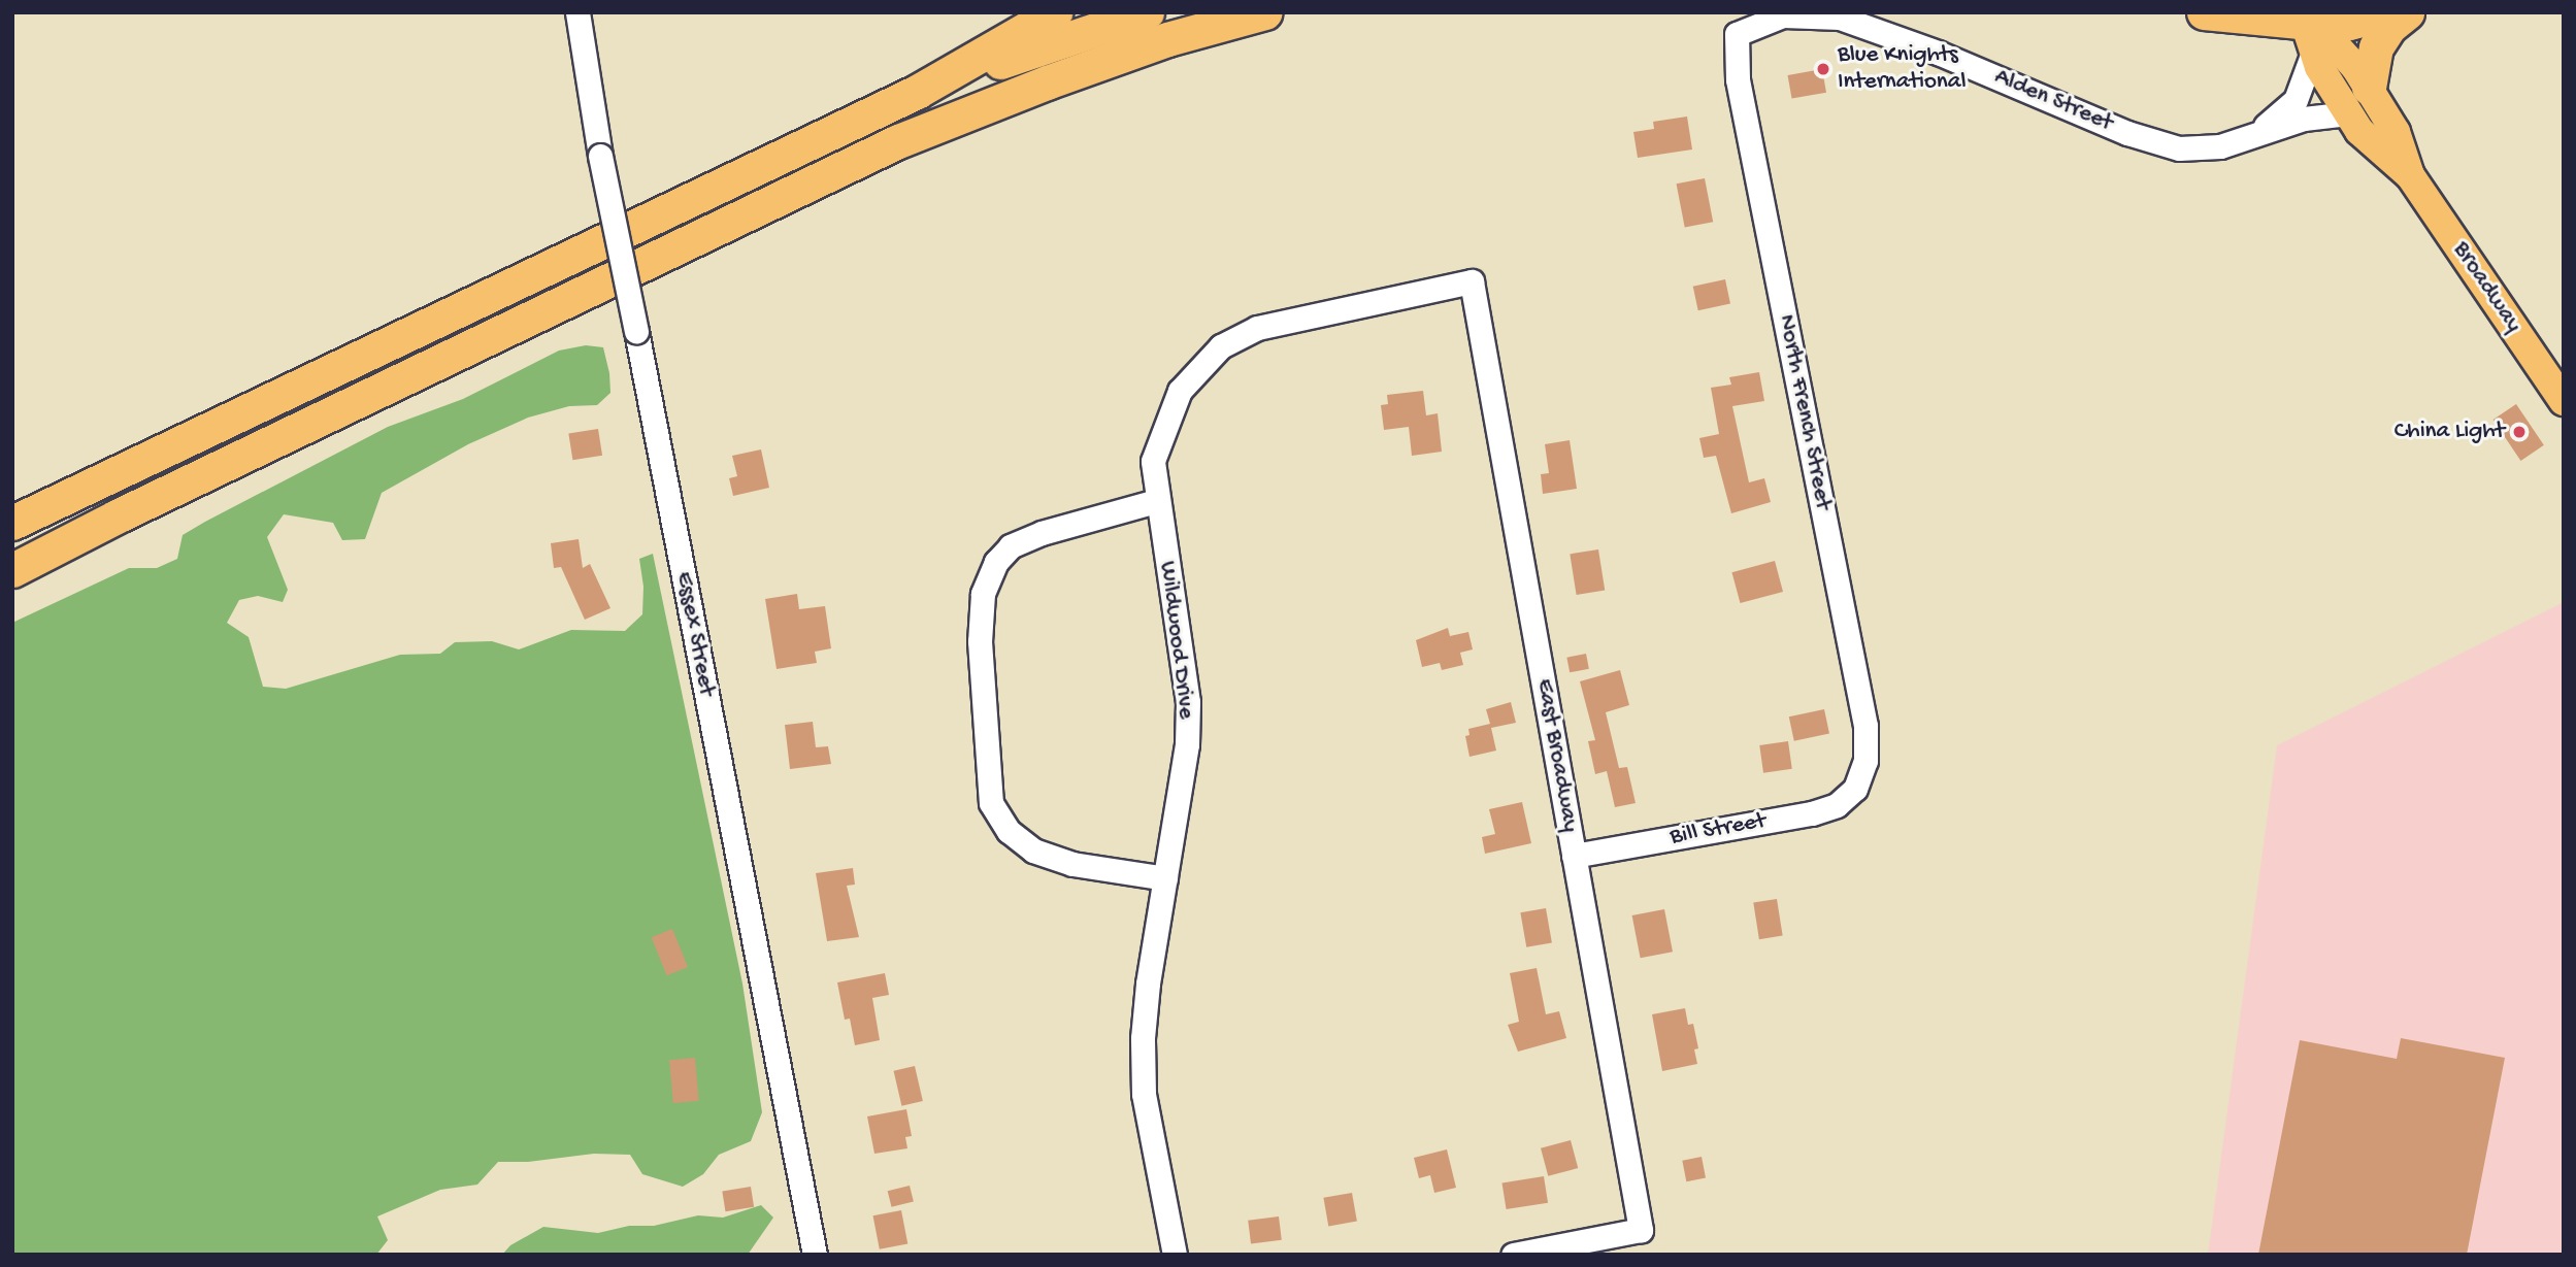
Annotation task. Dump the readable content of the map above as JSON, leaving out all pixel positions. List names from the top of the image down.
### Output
{
  "streets": {
    "main road": ["Broadway"],
    "street": [
      "Alden Street",
      "North French Street",
      "Essex Street",
      "Wildwood Drive",
      "East Broadway",
      "Bill Street"
    ]
  },
  "crossings": [
    ["Alden Street", "Broadway"],
    ["Alden Street", "North French Street"],
    ["North French Street", "Bill Street"],
    ["Wildwood Drive", "East Broadway"],
    ["East Broadway", "Bill Street"]
  ],
  "places": ["Blue Knights International", "China Light"]
}
